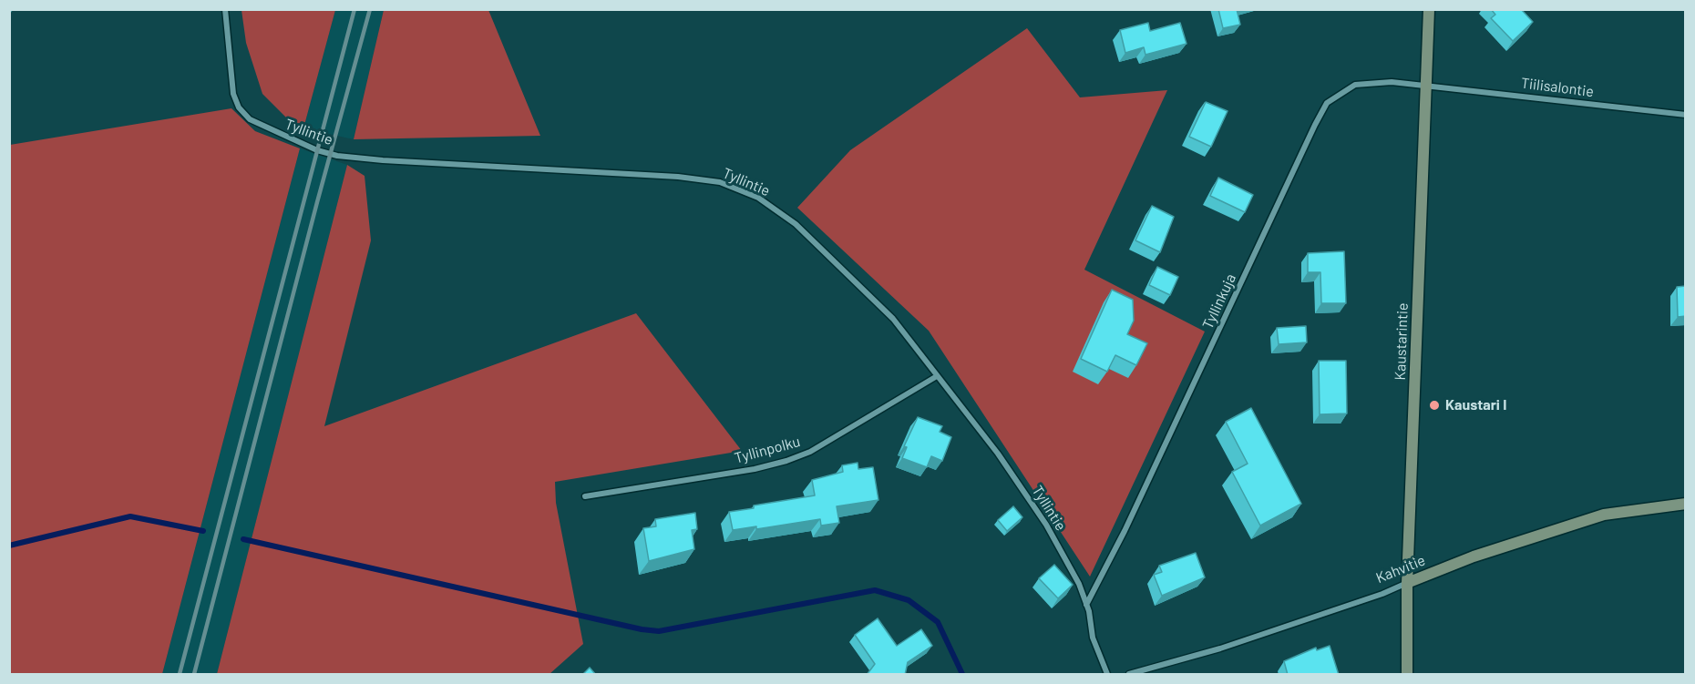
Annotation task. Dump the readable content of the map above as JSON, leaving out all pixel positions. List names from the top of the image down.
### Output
{
  "streets": {
    "street": [
      "Tiilisalontie",
      "Tyllintie",
      "Tyllinkuja",
      "Kaustarintie",
      "Tyllinpolku",
      "Kahvitie"
    ]
  },
  "crossings": [
    ["Tiilisalontie", "Tyllinkuja"],
    ["Tiilisalontie", "Kaustarintie"],
    ["Tyllintie", "Tyllinkuja"],
    ["Tyllintie", "Tyllinpolku"],
    ["Tyllinkuja", "Kaustarintie"],
    ["Kaustarintie", "Kahvitie"]
  ],
  "places": ["Kaustari I"]
}
